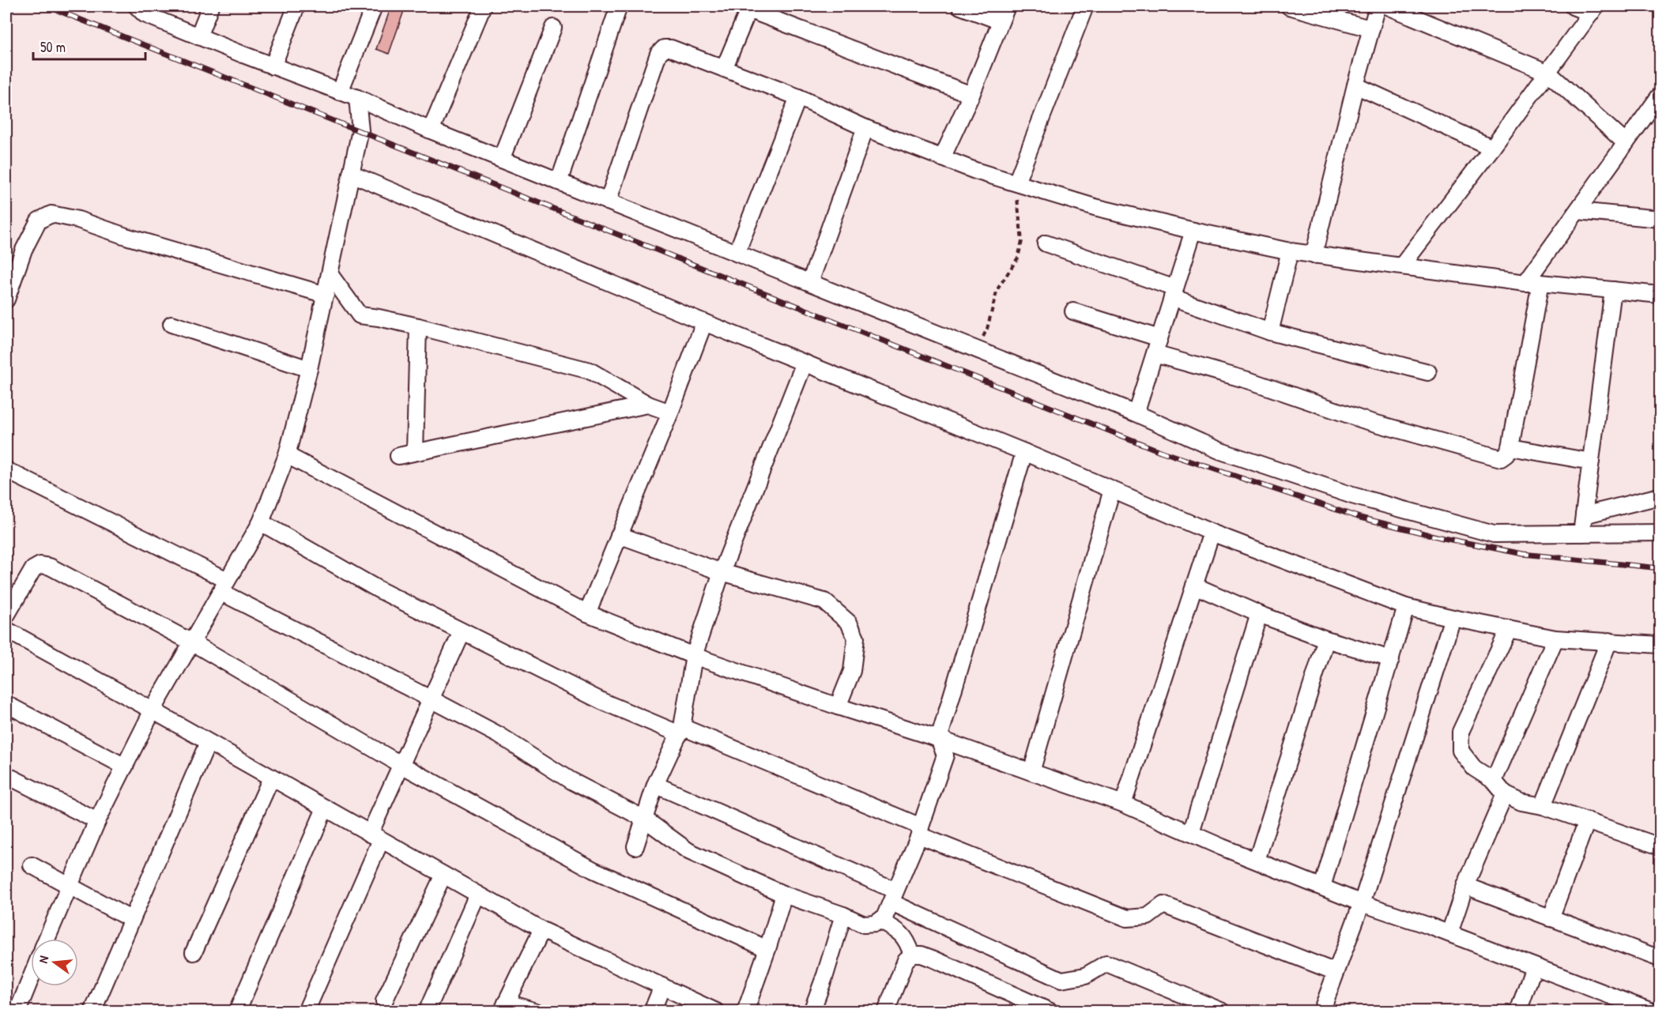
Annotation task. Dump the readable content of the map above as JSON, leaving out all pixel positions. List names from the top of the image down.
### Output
{
  "scale_bar": "50 m",
  "north": "left"
}
